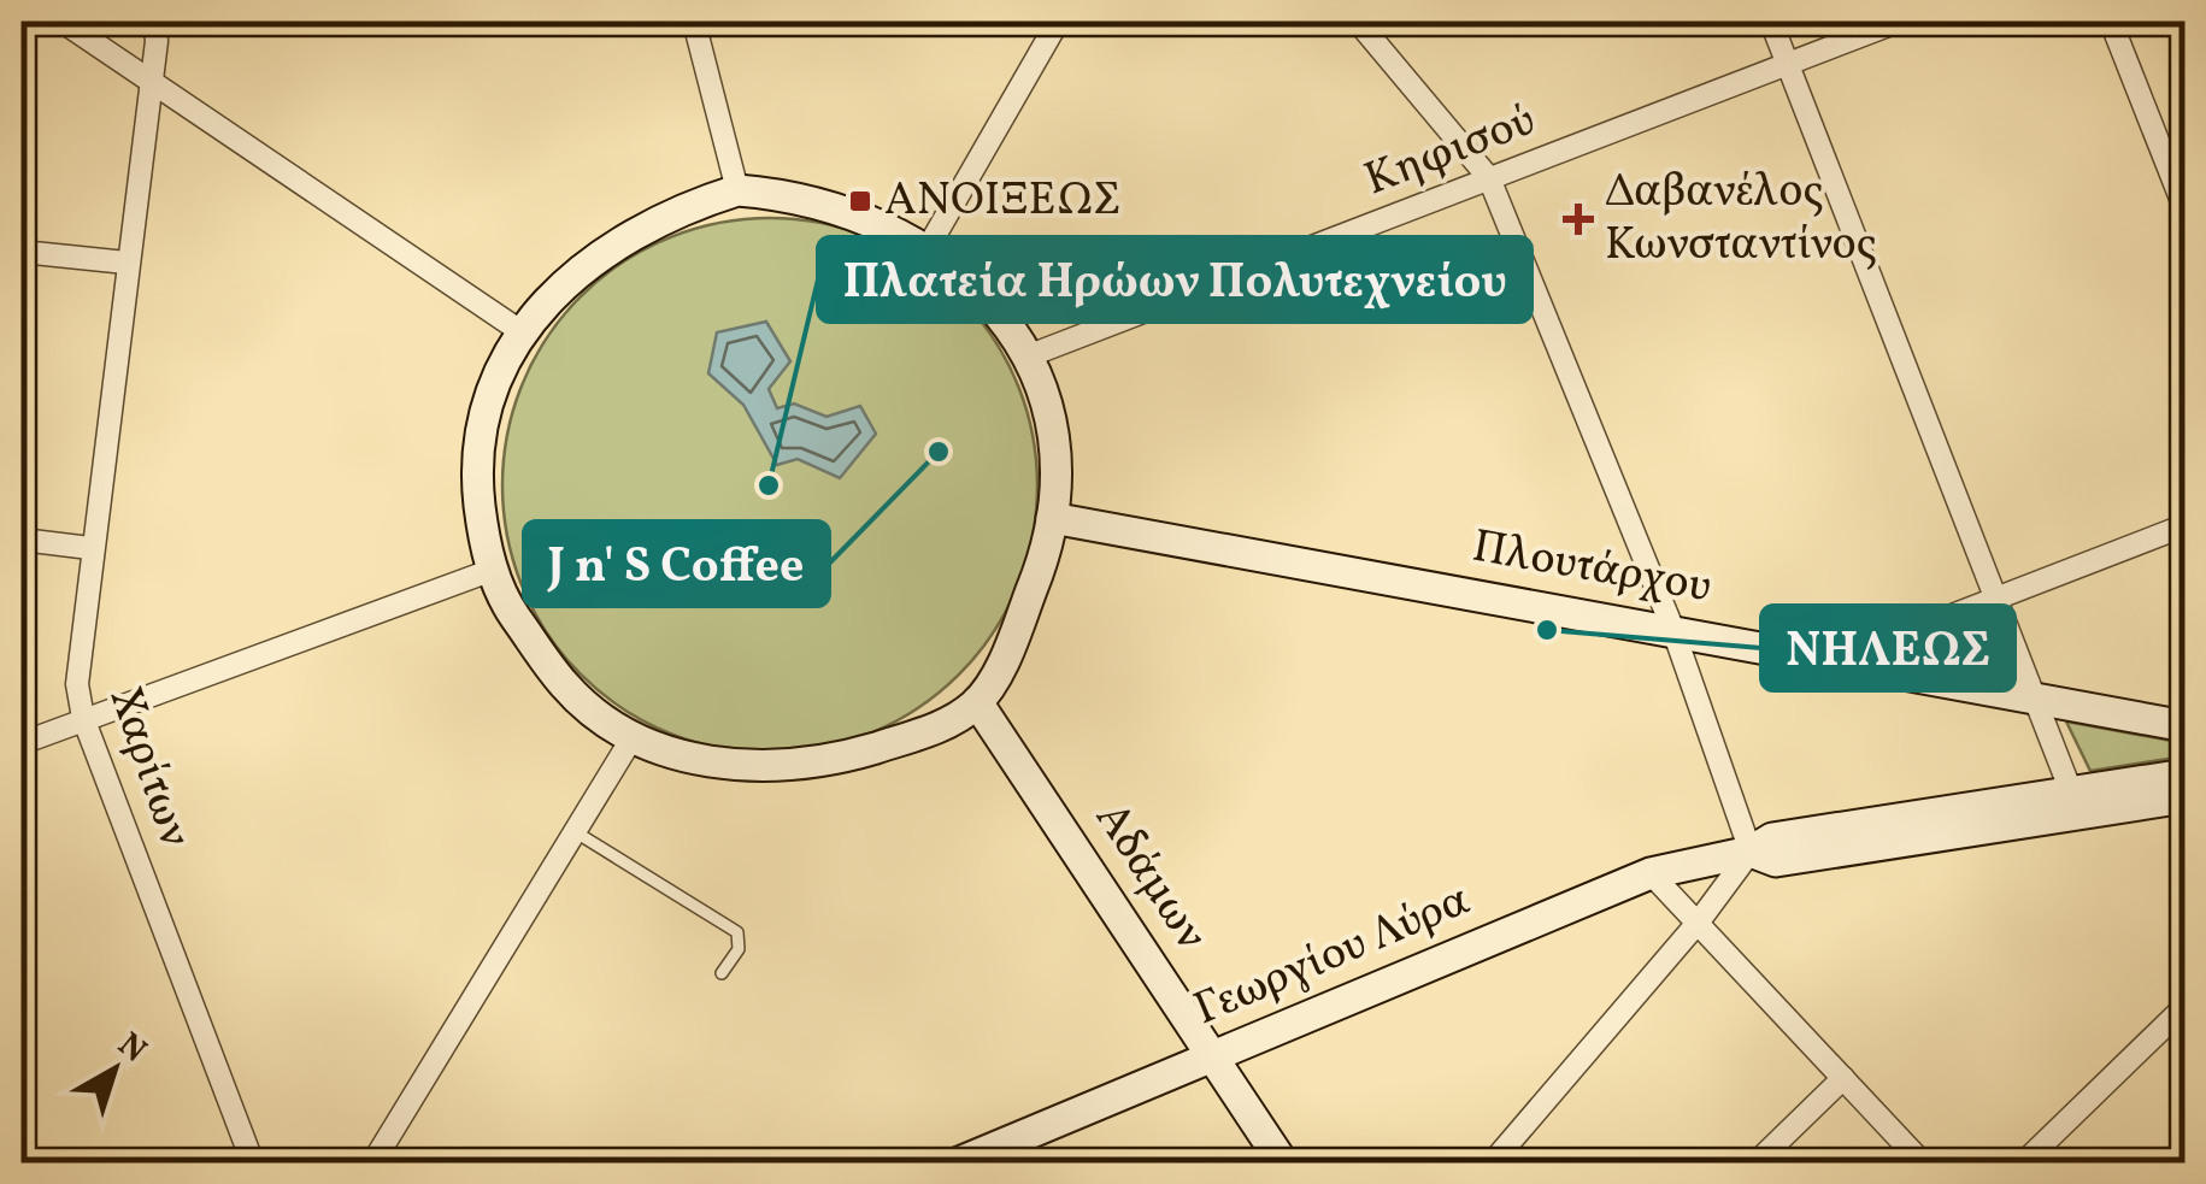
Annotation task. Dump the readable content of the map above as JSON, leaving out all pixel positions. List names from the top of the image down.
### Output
{
  "streets": {
    "street": [
      "Κηφισού",
      "Πλουτάρχου",
      "Χαρίτων",
      "Αδάμων",
      "Γεωργίου Λύρα"
    ]
  },
  "crossings": [
    ["Αδάμων", "Γεωργίου Λύρα"]
  ],
  "places": {
    "transit": ["ΑΝΟΙΞΕΩΣ"],
    "health": ["Δαβανέλος Κωνσταντίνος"],
    "other": ["J n' S Coffee", "Πλατεία Ηρώων Πολυτεχνείου", "ΝΗΛΕΩΣ"]
  },
  "north": "top right"
}
